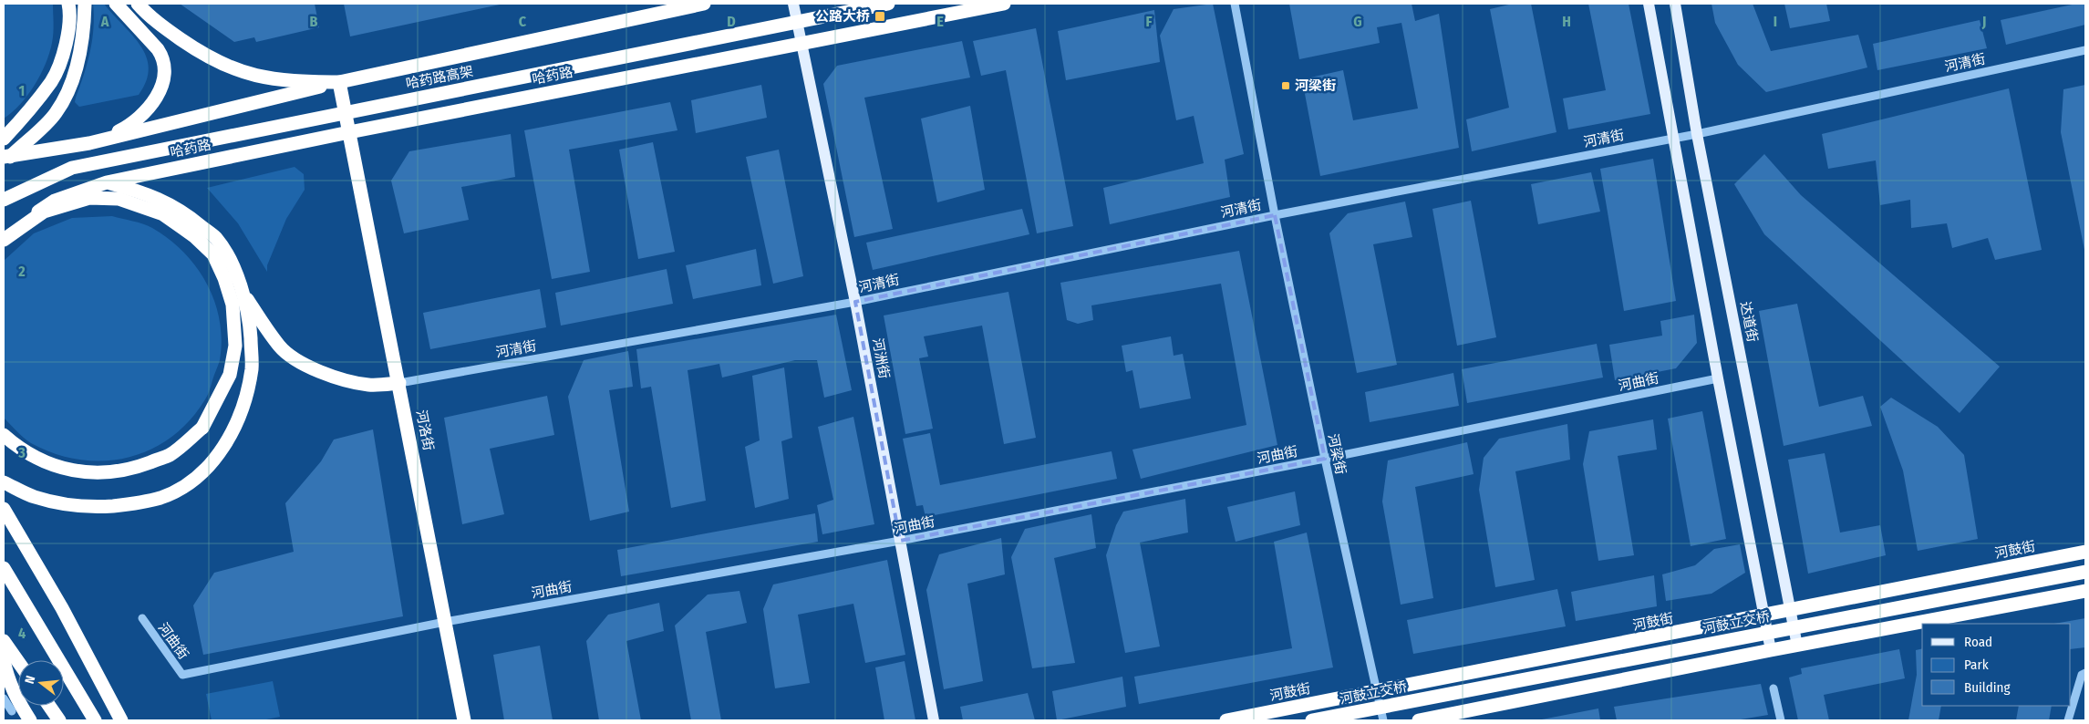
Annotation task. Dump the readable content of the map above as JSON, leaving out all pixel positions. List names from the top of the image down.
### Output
{
  "streets": {
    "highway": [
      "哈药路",
      "哈药路高架",
      "河洛街",
      "河鼓街",
      "河鼓立交桥"
    ],
    "main road": ["达道街", "河洲街"],
    "street": ["河清街", "河曲街", "河梁街"]
  },
  "crossings": [
    ["河清街", "达道街"],
    ["河清街", "河洲街"],
    ["河清街", "河洛街"],
    ["河清街", "河梁街"],
    ["哈药路", "河洲街"],
    ["哈药路", "河洛街"],
    ["达道街", "河鼓街"],
    ["河洲街", "河曲街"],
    ["河曲街", "河洛街"],
    ["河曲街", "河梁街"],
    ["河梁街", "河鼓街"]
  ],
  "places": {
    "transit": ["公路大桥", "河梁街"]
  },
  "legend": ["Road", "Park", "Building"],
  "north": "left",
  "grid": {
    "columns": [
      "A",
      "B",
      "C",
      "D",
      "E",
      "F",
      "G",
      "H",
      "I",
      "J"
    ],
    "rows": [
      "1",
      "2",
      "3",
      "4"
    ]
  }
}
